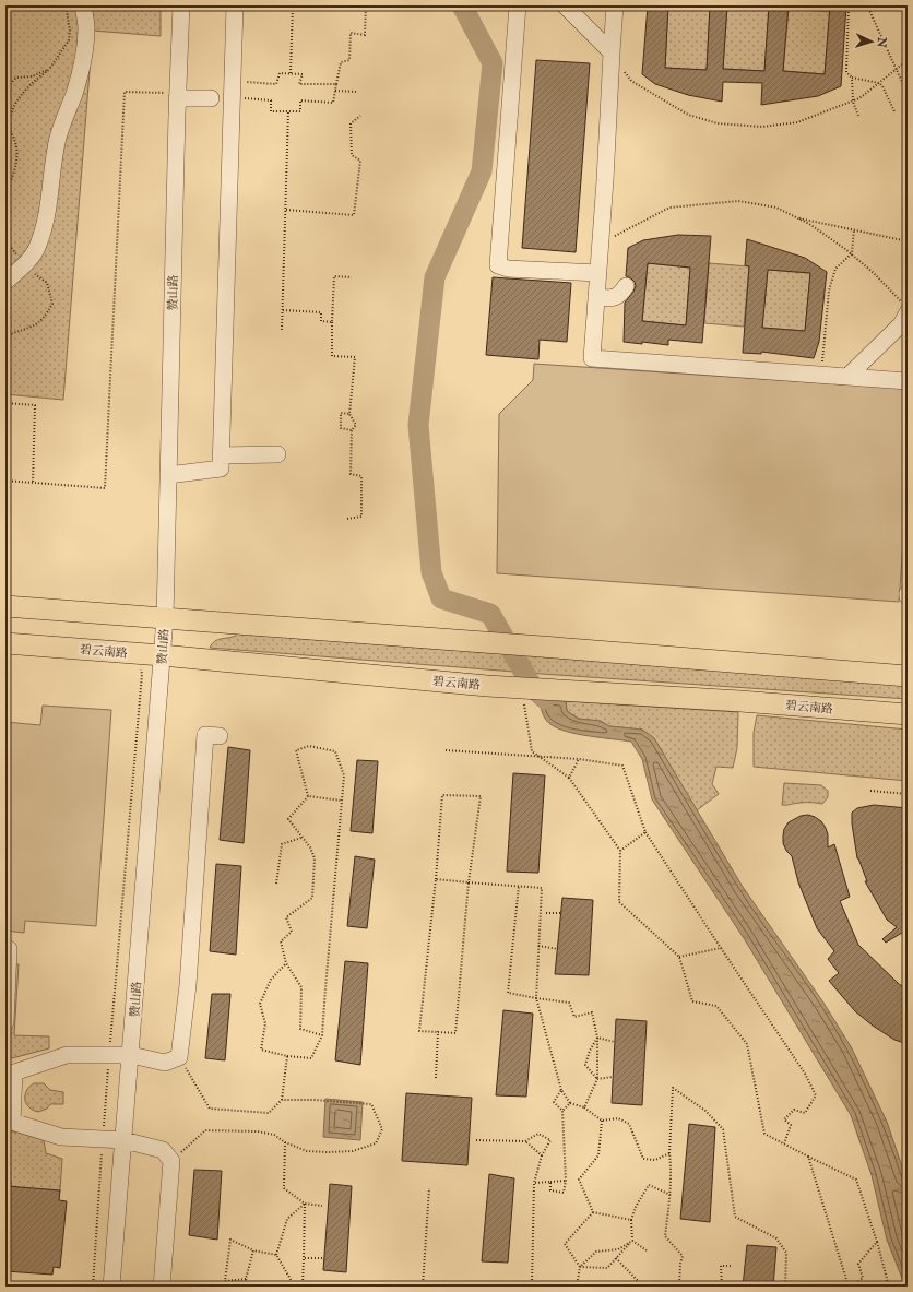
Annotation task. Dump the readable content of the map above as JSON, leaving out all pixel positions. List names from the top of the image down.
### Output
{
  "streets": {
    "main road": ["碧云南路"],
    "street": ["赞山路"]
  },
  "crossings": [
    ["赞山路", "碧云南路"]
  ],
  "north": "right"
}
